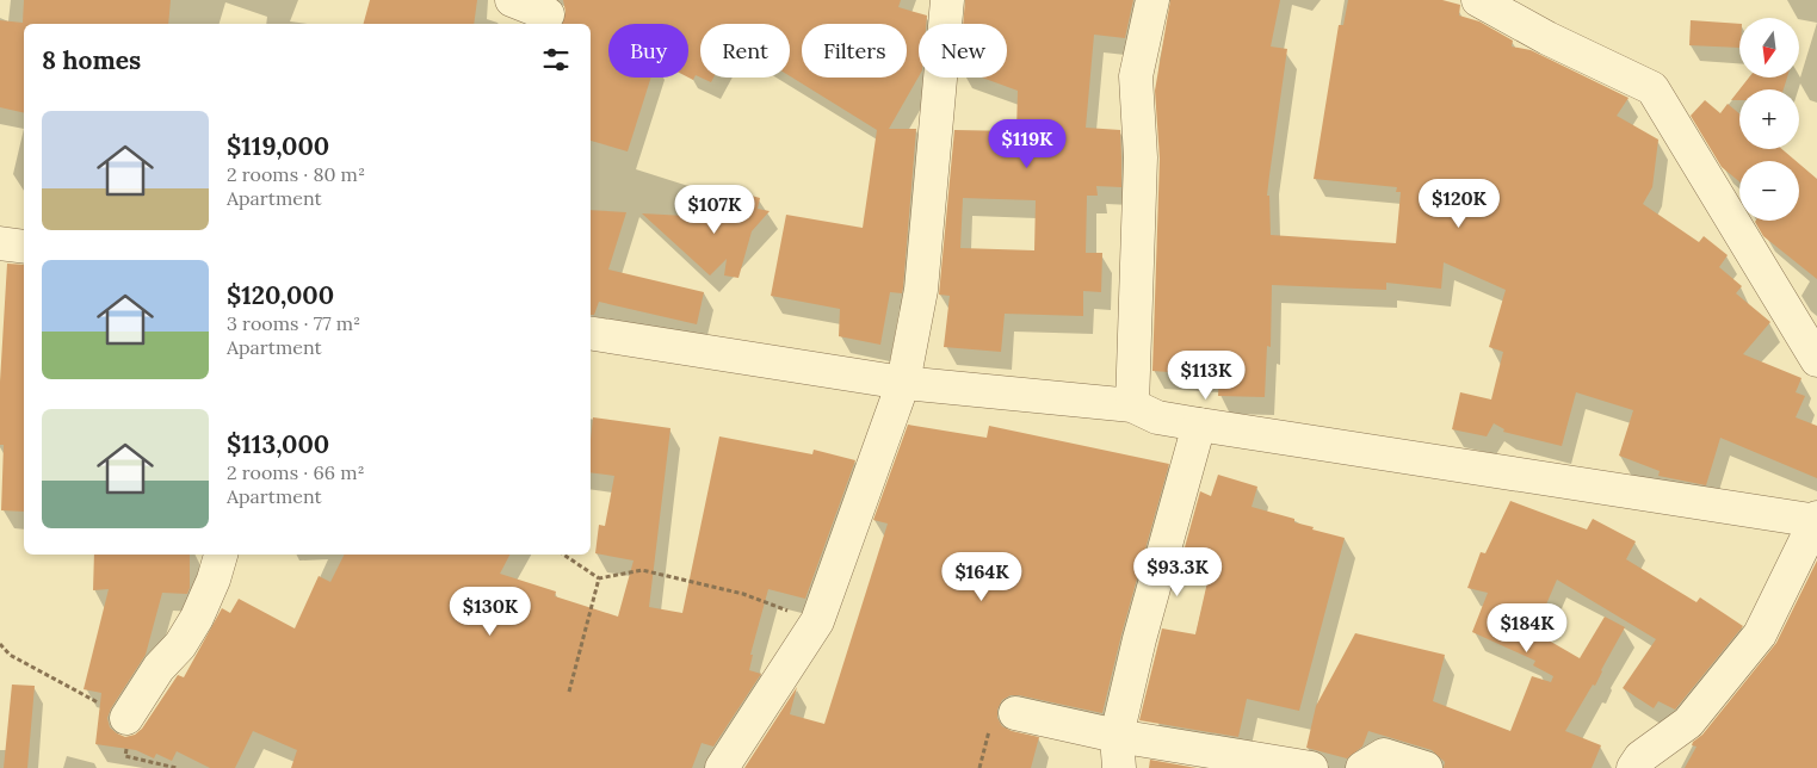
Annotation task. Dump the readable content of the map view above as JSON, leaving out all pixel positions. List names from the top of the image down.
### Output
{
  "north": "bottom",
  "page": {
    "map_buttons": ["+", "−"],
    "chip": [
      "Buy",
      "Rent",
      "Filters",
      "New"
    ],
    "heading": "8 homes",
    "list": [
      {
        "name": "$119,000",
        "note": "2 rooms · 80 m² · Apartment"
      },
      {
        "name": "$120,000",
        "note": "3 rooms · 77 m² · Apartment"
      },
      {
        "name": "$113,000",
        "note": "2 rooms · 66 m² · Apartment"
      }
    ],
    "price": [
      "$119K",
      "$120K",
      "$107K",
      "$113K",
      "$93.3K",
      "$164K",
      "$130K",
      "$184K"
    ]
  }
}
